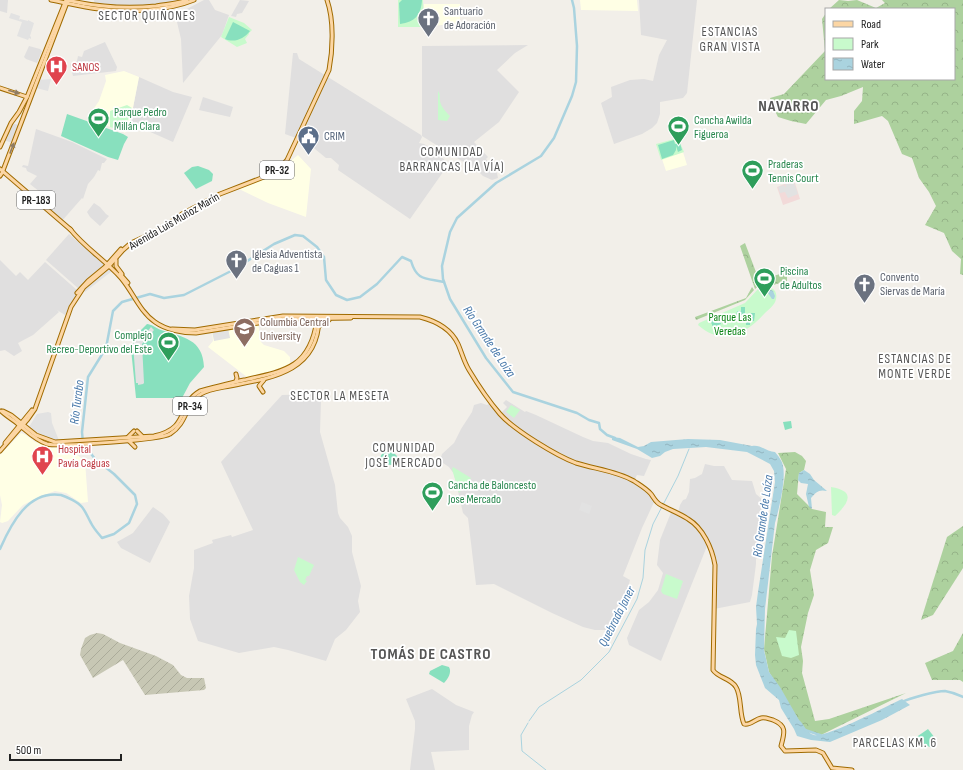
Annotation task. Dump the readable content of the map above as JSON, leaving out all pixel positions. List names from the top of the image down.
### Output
{
  "streets": {
    "main road": [
      "PR-32",
      "PR-183",
      "Avenida Luis Muñoz Marín",
      "PR-34"
    ]
  },
  "crossings": [
    ["PR-183", "Avenida Luis Muñoz Marín"],
    ["PR-183", "PR-34"],
    ["Avenida Luis Muñoz Marín", "PR-34"]
  ],
  "districts": [
    "SECTOR QUIÑONES",
    "ESTANCIAS GRAN VISTA",
    "NAVARRO",
    "COMUNIDAD BARRANCAS (LA VÍA)",
    "ESTANCIAS DE MONTE VERDE",
    "SECTOR LA MESETA",
    "COMUNIDAD JOSÉ MERCADO",
    "TOMÁS DE CASTRO",
    "PARCELAS KM. 6"
  ],
  "water": ["Río Grande de Loíza", "Río Turabo", "Quebrada Janer"],
  "parks": ["Parque Las Veredas"],
  "places": {
    "church": ["Santuario de Adoración", "Iglesia Adventista de Caguas 1", "Convento Siervas de María"],
    "hospital": ["SANOS", "Hospital Pavía Caguas"],
    "sports": [
      "Parque Pedro Millán Clara",
      "Cancha Awilda Figueroa",
      "Praderas Tennis Court",
      "Piscina de Adultos",
      "Complejo Recreo-Deportivo del Este",
      "Cancha de Baloncesto Jose Mercado"
    ],
    "public building": ["CRIM"],
    "school or university": ["Columbia Central University"]
  },
  "legend": ["Road", "Park", "Water"],
  "scale_bar": "500 m"
}
